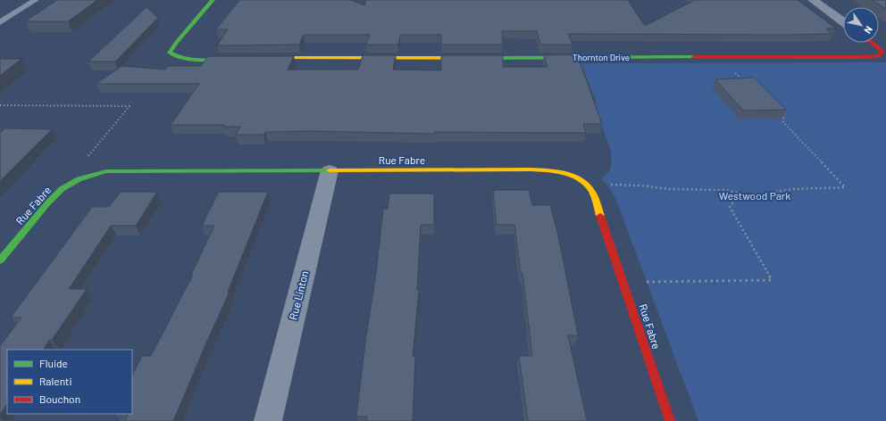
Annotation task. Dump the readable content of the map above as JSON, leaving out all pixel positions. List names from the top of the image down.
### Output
{
  "streets": {
    "street": ["Thornton Drive", "Rue Fabre", "Rue Linton"]
  },
  "crossings": [
    ["Rue Fabre", "Rue Linton"]
  ],
  "parks": ["Westwood Park"],
  "legend": ["Fluide", "Ralenti", "Bouchon"],
  "north": "bottom right"
}
